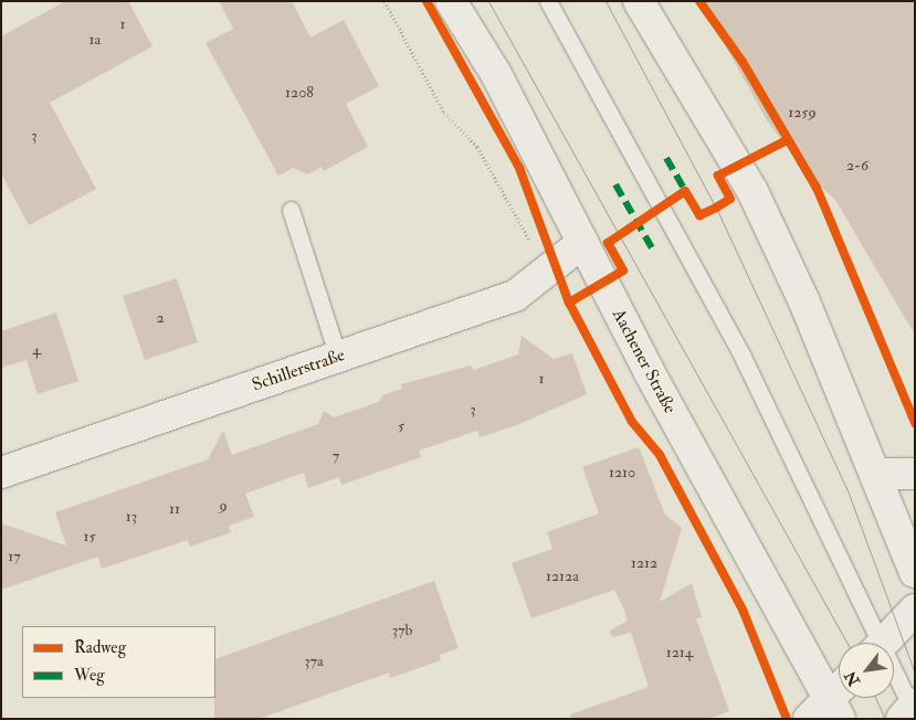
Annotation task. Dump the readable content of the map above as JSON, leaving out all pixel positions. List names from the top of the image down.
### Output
{
  "streets": {
    "main road": ["Aachener Straße", "Schillerstraße"]
  },
  "crossings": [
    ["Aachener Straße", "Schillerstraße"]
  ],
  "house_numbers": [
    "1",
    "1a",
    "1208",
    "1259",
    "3",
    "2-6",
    "2",
    "4",
    "1",
    "3",
    "5",
    "7",
    "1210",
    "9",
    "11",
    "13",
    "15",
    "17",
    "1212",
    "1212a",
    "37b",
    "1214",
    "37a"
  ],
  "legend": ["Radweg", "Weg"],
  "north": "bottom left"
}
